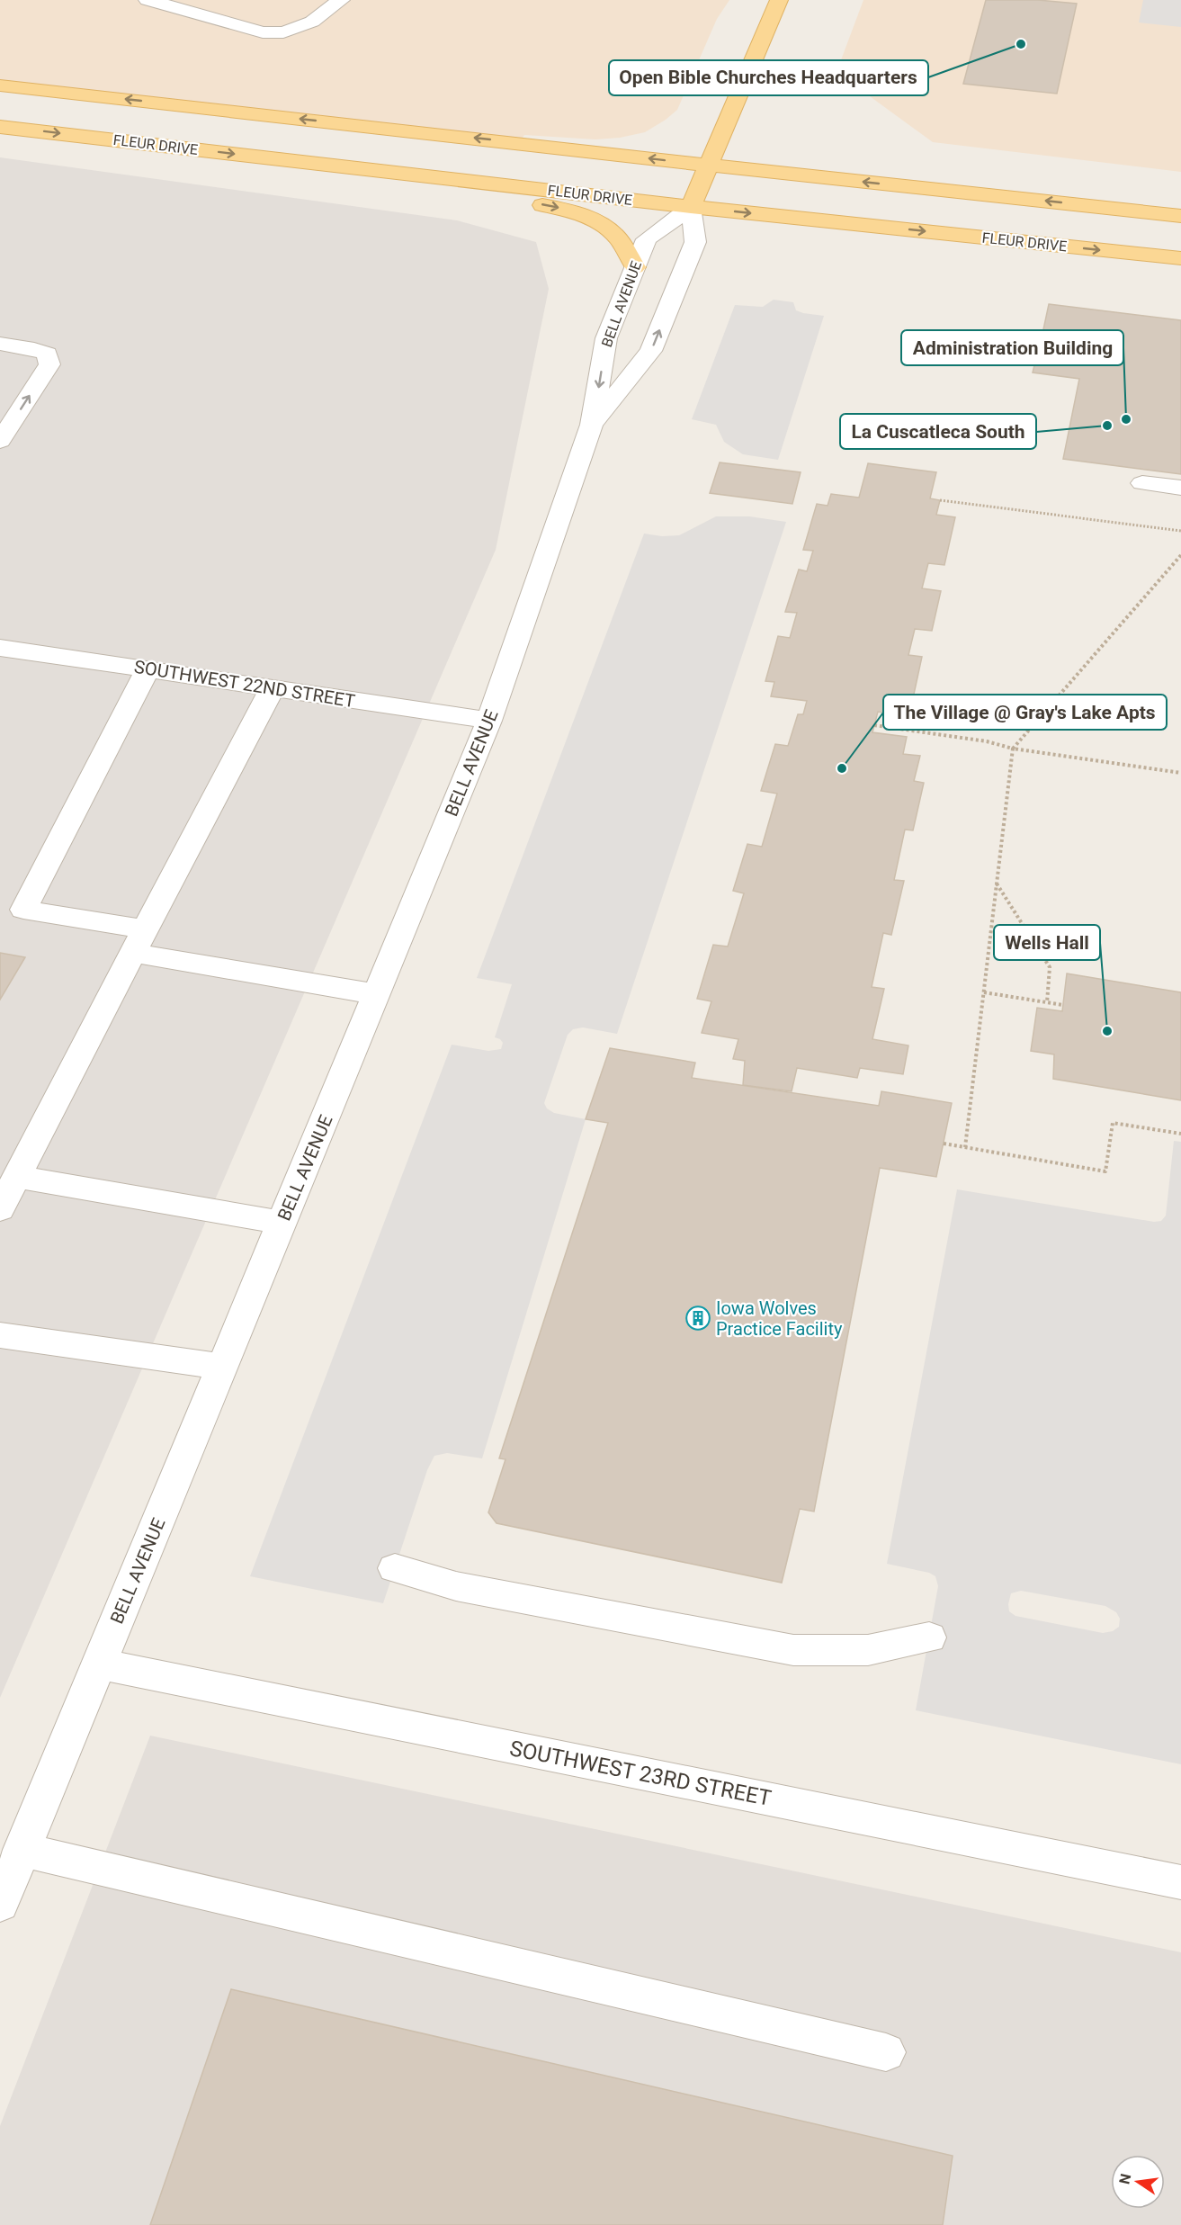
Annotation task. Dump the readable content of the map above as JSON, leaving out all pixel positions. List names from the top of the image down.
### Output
{
  "streets": {
    "main road": ["FLEUR DRIVE"],
    "street": ["BELL AVENUE", "SOUTHWEST 22ND STREET", "SOUTHWEST 23RD STREET"]
  },
  "crossings": [
    ["FLEUR DRIVE", "BELL AVENUE"],
    ["BELL AVENUE", "SOUTHWEST 22ND STREET"],
    ["BELL AVENUE", "SOUTHWEST 23RD STREET"]
  ],
  "places": {
    "other": [
      "Open Bible Churches Headquarters",
      "Administration Building",
      "La Cuscatleca South",
      "The Village @ Gray's Lake Apts",
      "Wells Hall"
    ],
    "building": ["Iowa Wolves Practice Facility"]
  },
  "north": "left"
}
